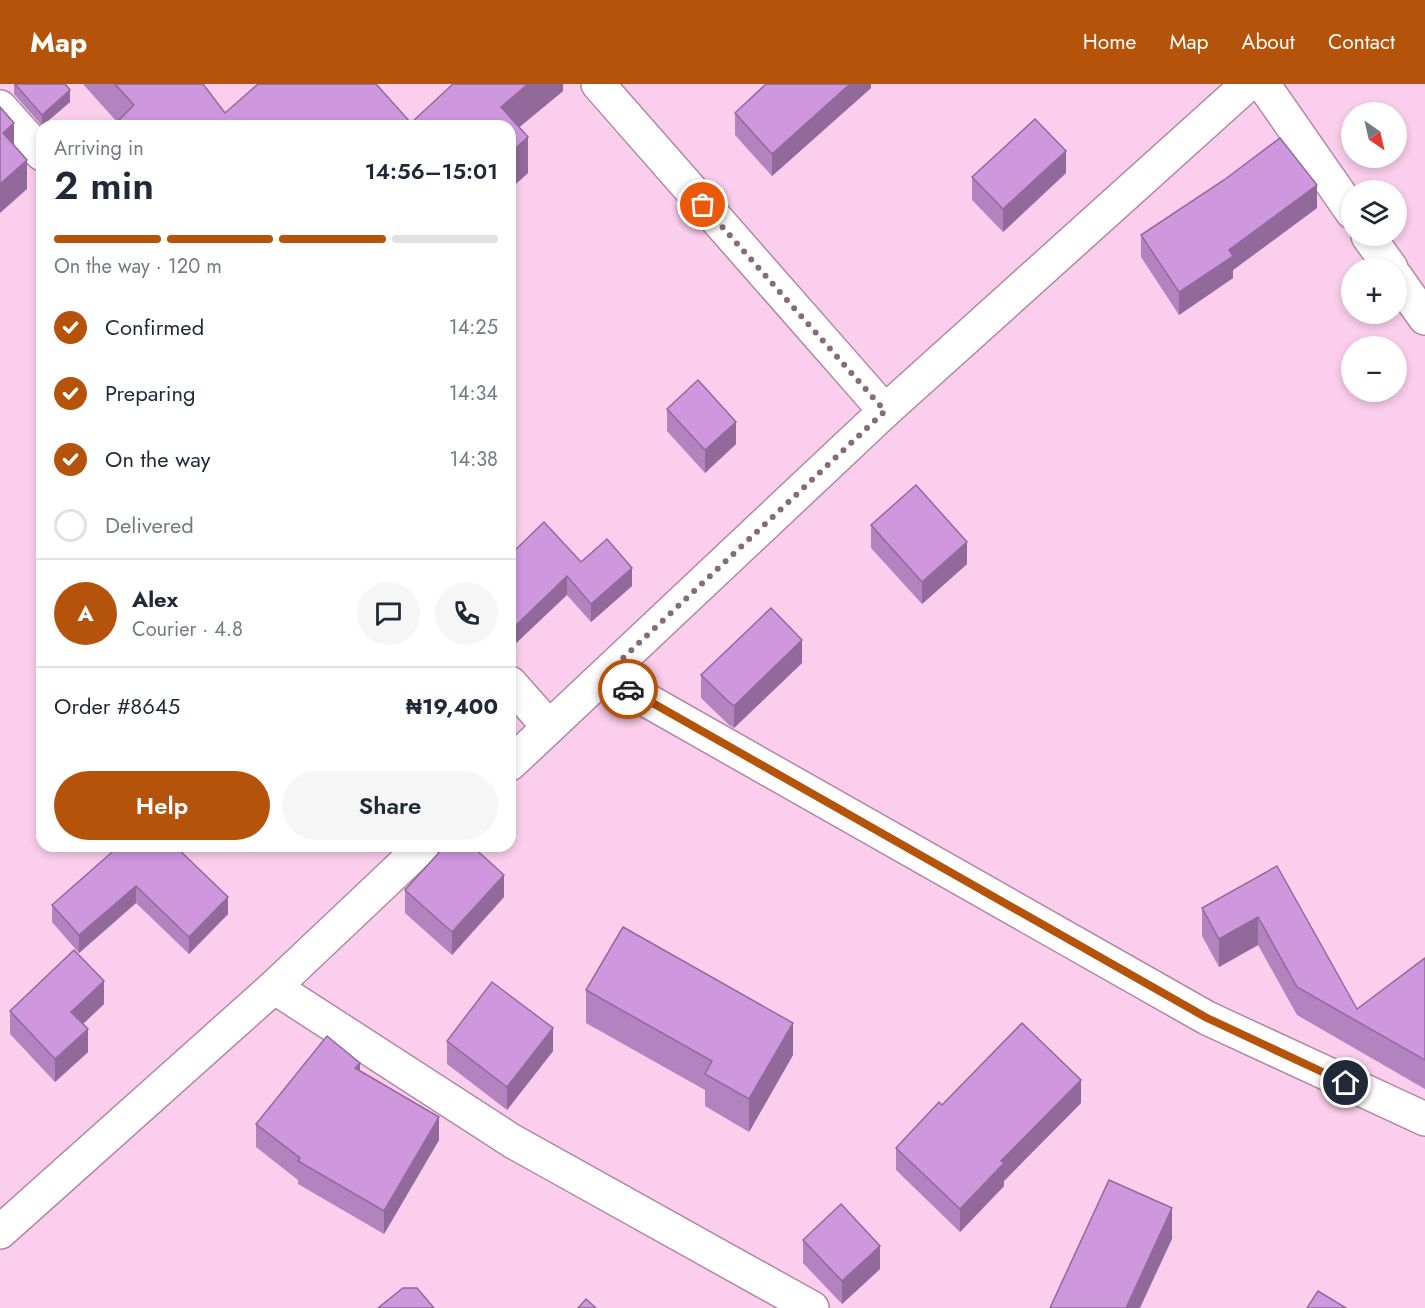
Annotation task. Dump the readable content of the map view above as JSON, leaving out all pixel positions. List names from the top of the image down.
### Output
{
  "north": "bottom right",
  "page": {
    "header": "Map",
    "nav": [
      "Home",
      "Map",
      "About",
      "Contact"
    ],
    "map_buttons": ["+", "−"],
    "heading": ["2 min", "Arriving in", "14:56–15:01"],
    "panel": [
      "Alex",
      "Courier · 4.8",
      "Order #8645",
      "₦19,400"
    ],
    "bar": "On the way · 120 m",
    "list": [
      ["Confirmed", "14:25"],
      ["Preparing", "14:34"],
      ["On the way", "14:38"],
      "Delivered"
    ],
    "round": "A",
    "buttons": ["Help", "Share"]
  }
}
